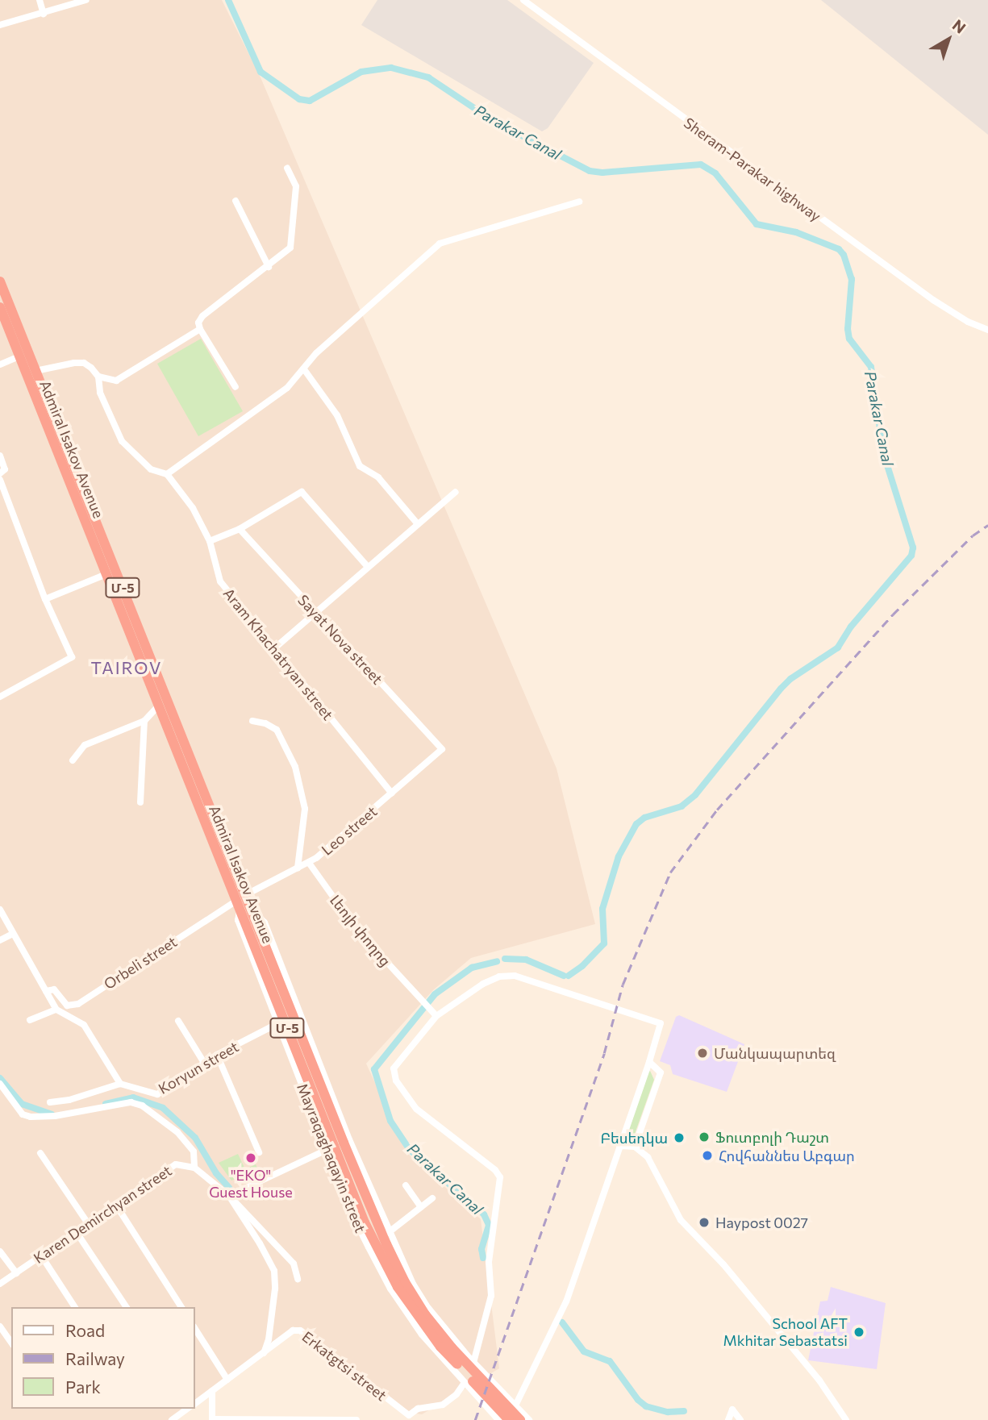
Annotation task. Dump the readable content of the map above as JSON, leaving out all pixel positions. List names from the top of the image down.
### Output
{
  "streets": {
    "highway": ["Admiral Isakov Avenue", "Մ-5"],
    "street": [
      "Sheram-Parakar highway",
      "Sayat Nova street",
      "Aram Khachatryan street",
      "Leo street",
      "Լեոյի փողոց",
      "Orbeli street",
      "Koryun street",
      "Mayraqaghaqayin street",
      "Karen Demirchyan street",
      "Erkatgtsi street"
    ]
  },
  "crossings": [
    ["Admiral Isakov Avenue", "Leo street"],
    ["Admiral Isakov Avenue", "Orbeli street"],
    ["Admiral Isakov Avenue", "Mayraqaghaqayin street"],
    ["Sayat Nova street", "Leo street"],
    ["Aram Khachatryan street", "Leo street"],
    ["Leo street", "Լեոյի փողոց"],
    ["Leo street", "Orbeli street"],
    ["Leo street", "Mayraqaghaqayin street"],
    ["Orbeli street", "Mayraqaghaqayin street"],
    ["Koryun street", "Mayraqaghaqayin street"]
  ],
  "districts": ["TAIROV"],
  "water": ["Parakar Canal"],
  "places": [
    "Մանկապարտեզ",
    "Ֆուտբոլի Դաշտ",
    "Բեսեդկա",
    "Հովհաննես Աբգար",
    "\"ЕКО\" Guest House",
    "Haypost 0027",
    "School AFT Mkhitar Sebastatsi"
  ],
  "legend": ["Road", "Railway", "Park"],
  "north": "top right"
}
